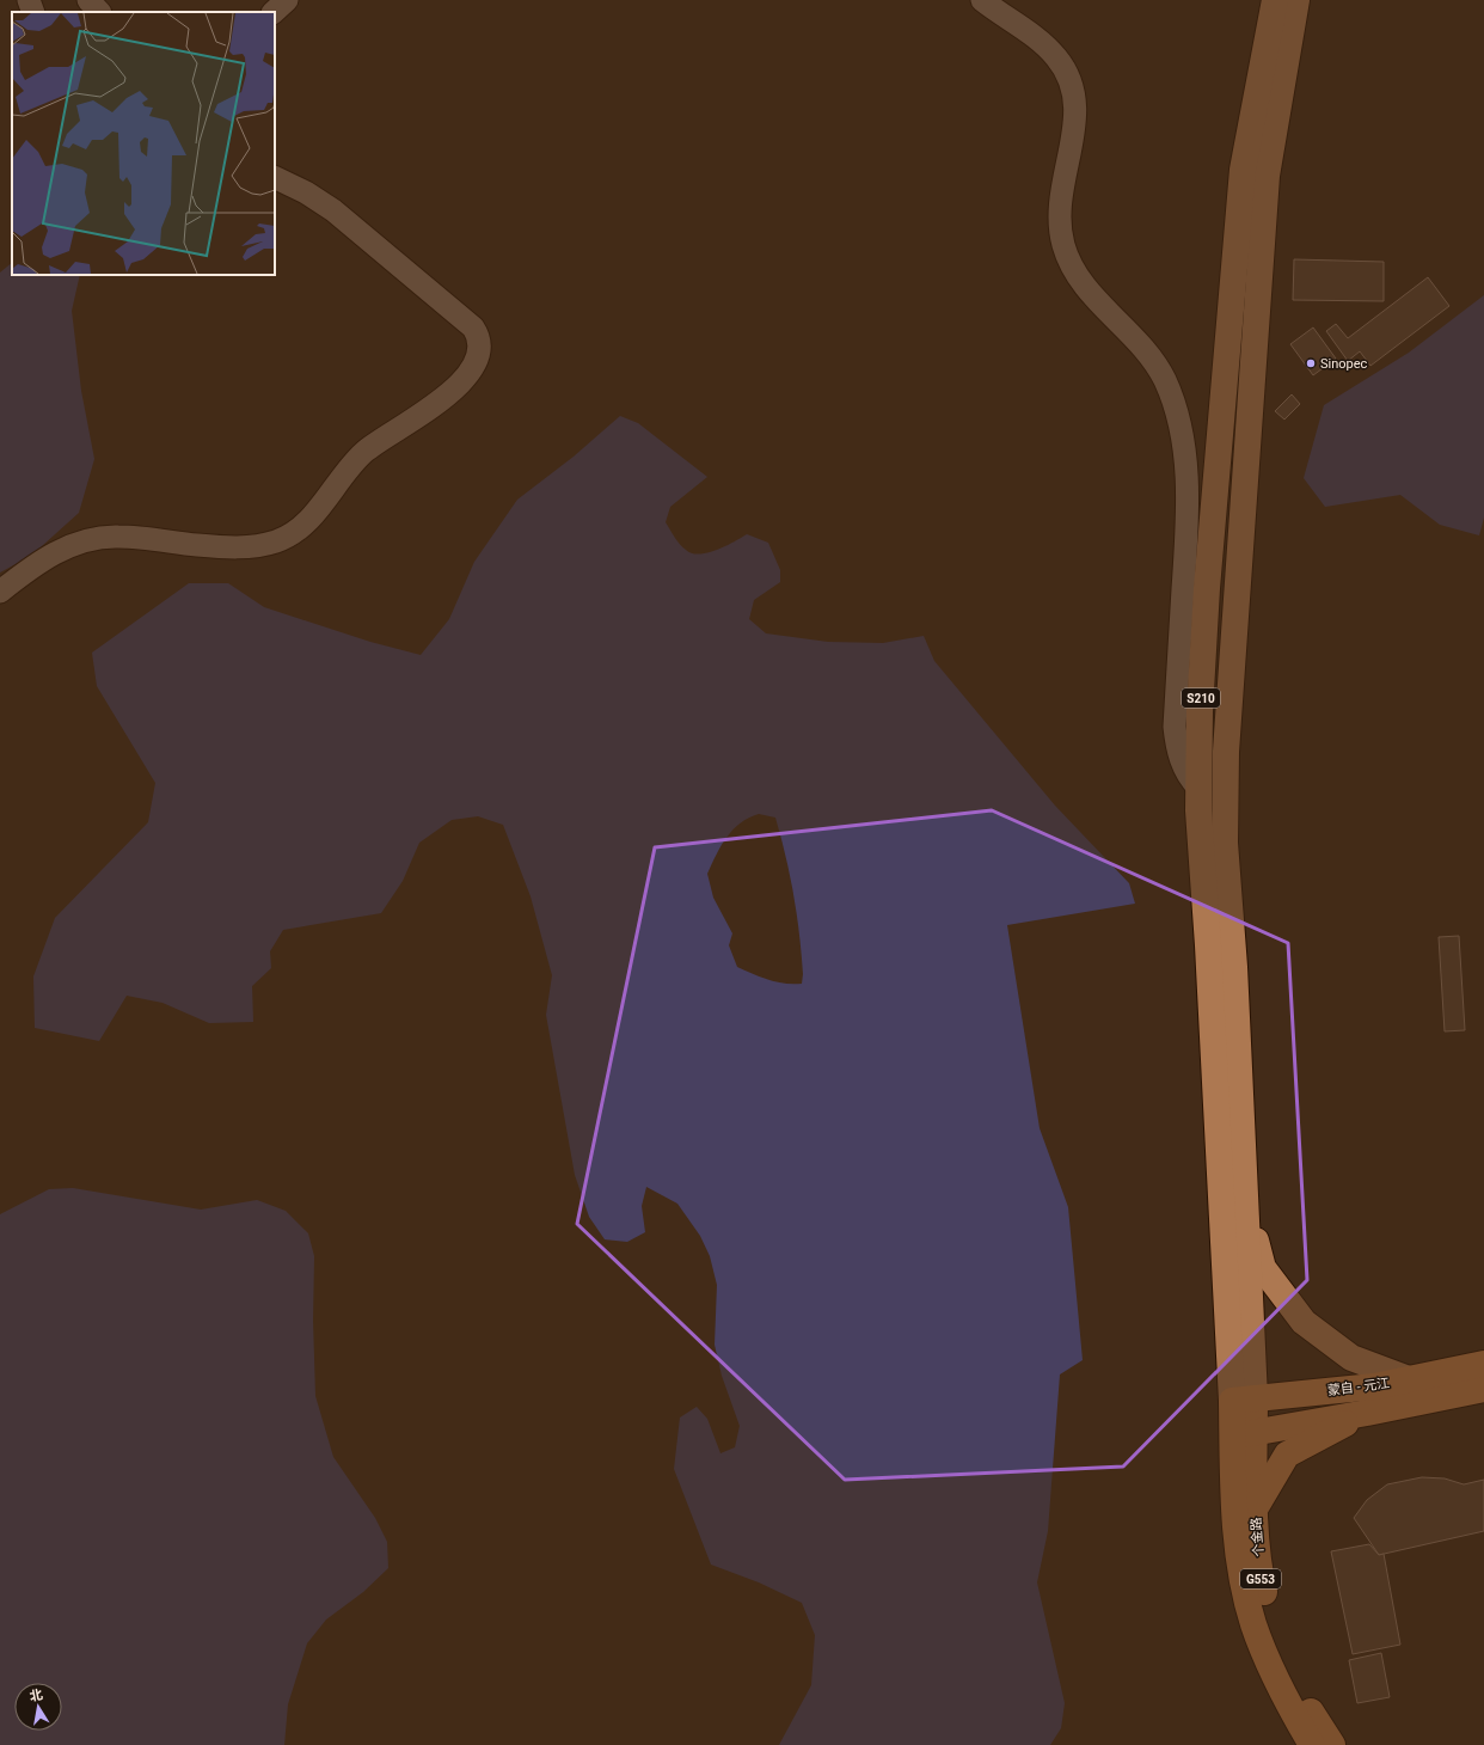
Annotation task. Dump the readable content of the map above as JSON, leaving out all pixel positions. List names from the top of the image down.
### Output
{
  "streets": {
    "highway": ["蒙自 - 元江", "个金路", "G553"],
    "main road": ["S210"]
  },
  "crossings": [
    ["S210", "蒙自 - 元江"],
    ["S210", "个金路"],
    ["蒙自 - 元江", "个金路"]
  ],
  "places": ["Sinopec"],
  "north": "top"
}
